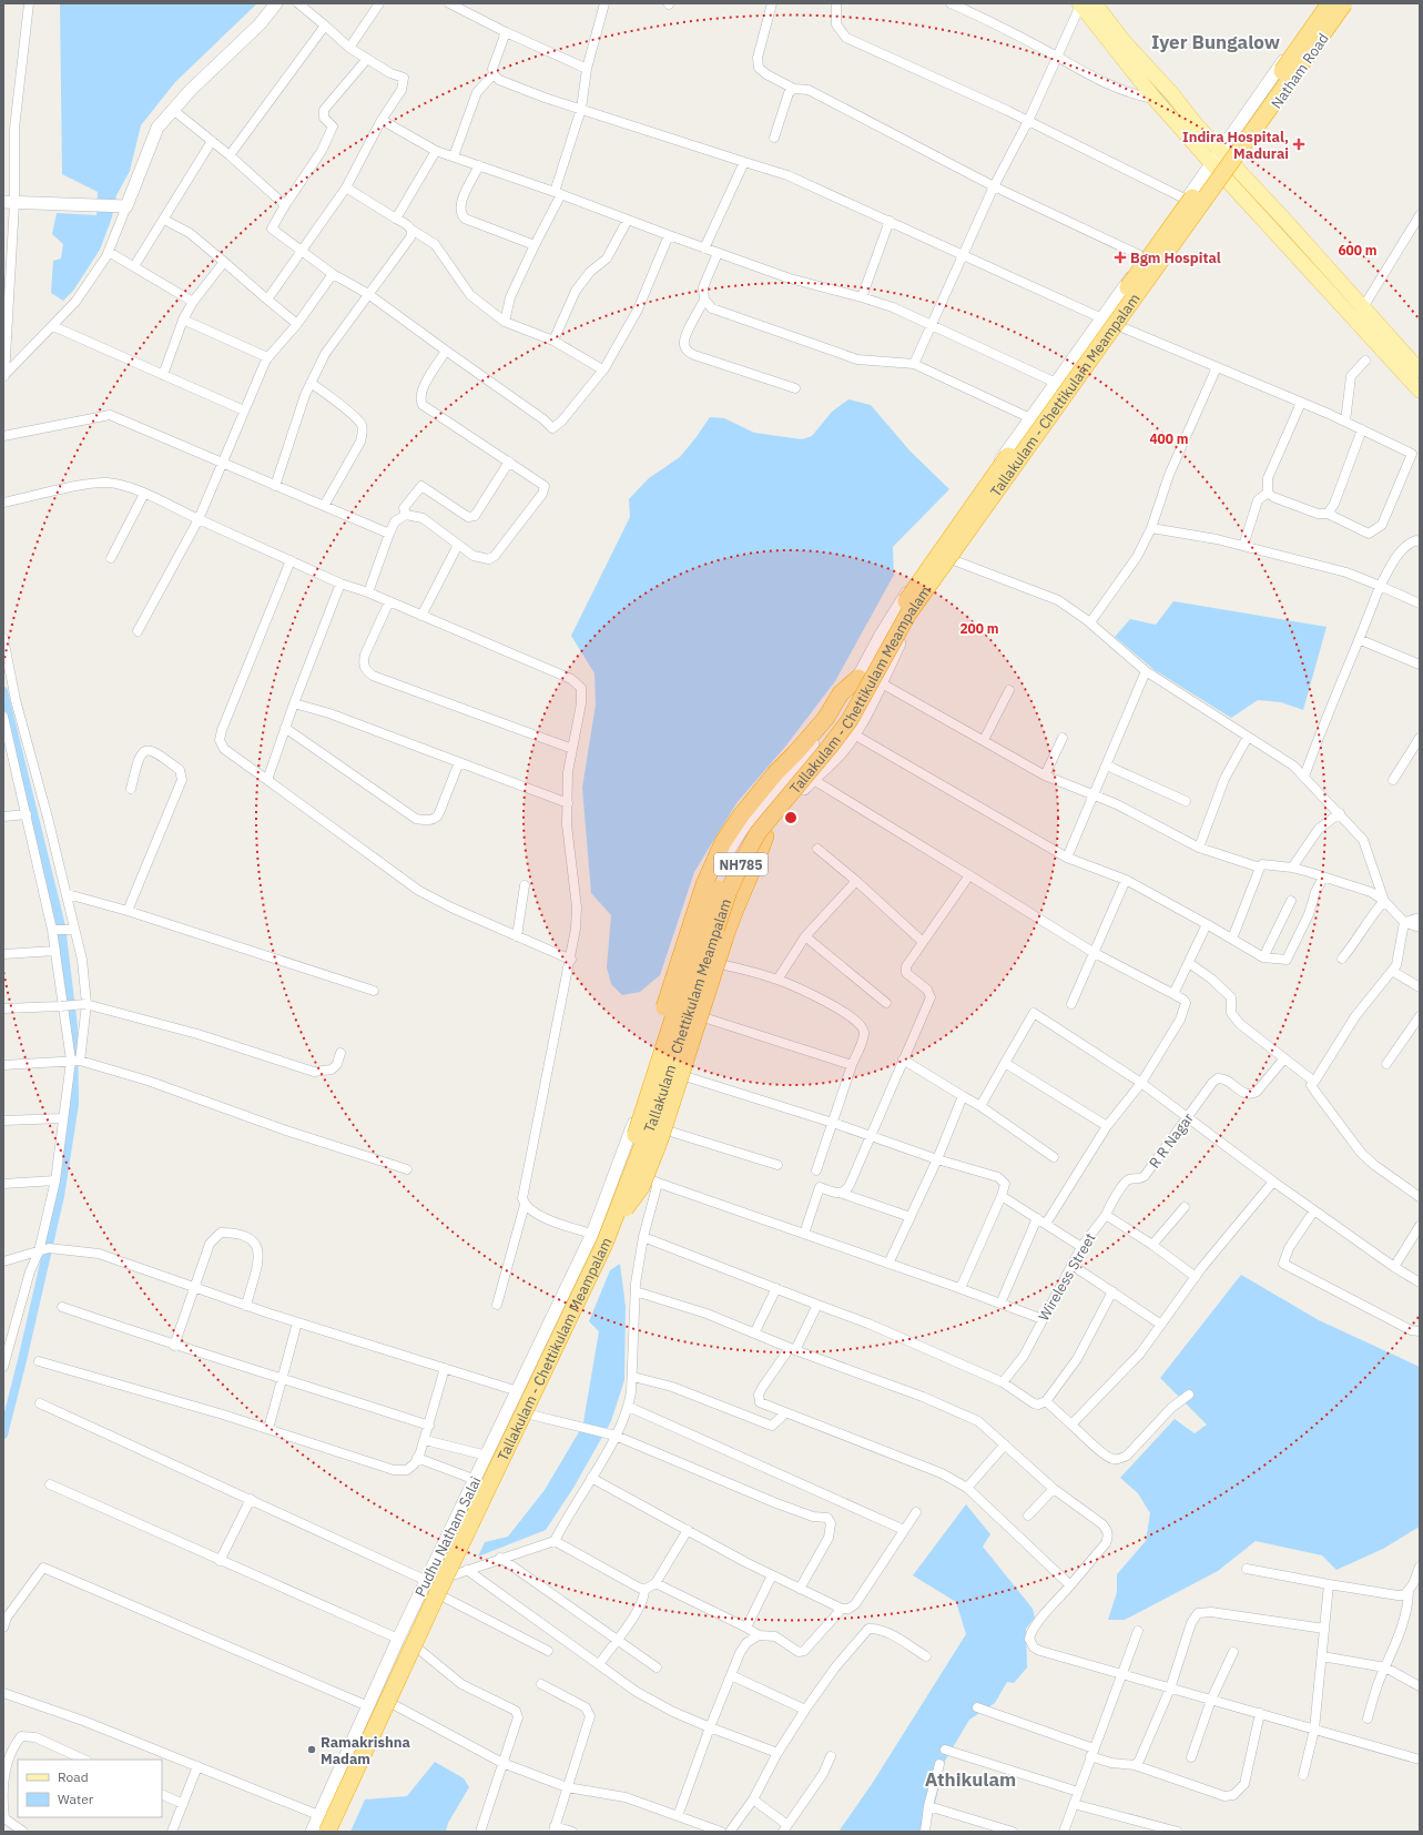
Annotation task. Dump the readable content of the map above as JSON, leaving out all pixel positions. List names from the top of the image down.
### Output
{
  "streets": {
    "highway": ["Tallakulam - Chettikulam Meampalam", "NH785"],
    "main road": ["Natham Road", "Pudhu Natham Salai"],
    "street": ["R R Nagar", "Wireless Street"]
  },
  "crossings": [
    ["Natham Road", "Pudhu Natham Salai"],
    ["R R Nagar", "Wireless Street"]
  ],
  "districts": ["Iyer Bungalow", "Athikulam"],
  "places": {
    "health": ["Indira Hospital, Madurai", "Bgm Hospital"],
    "other": ["Ramakrishna Madam"]
  },
  "legend": ["Road", "Water"],
  "rings": ["600 m", "400 m", "200 m"]
}
